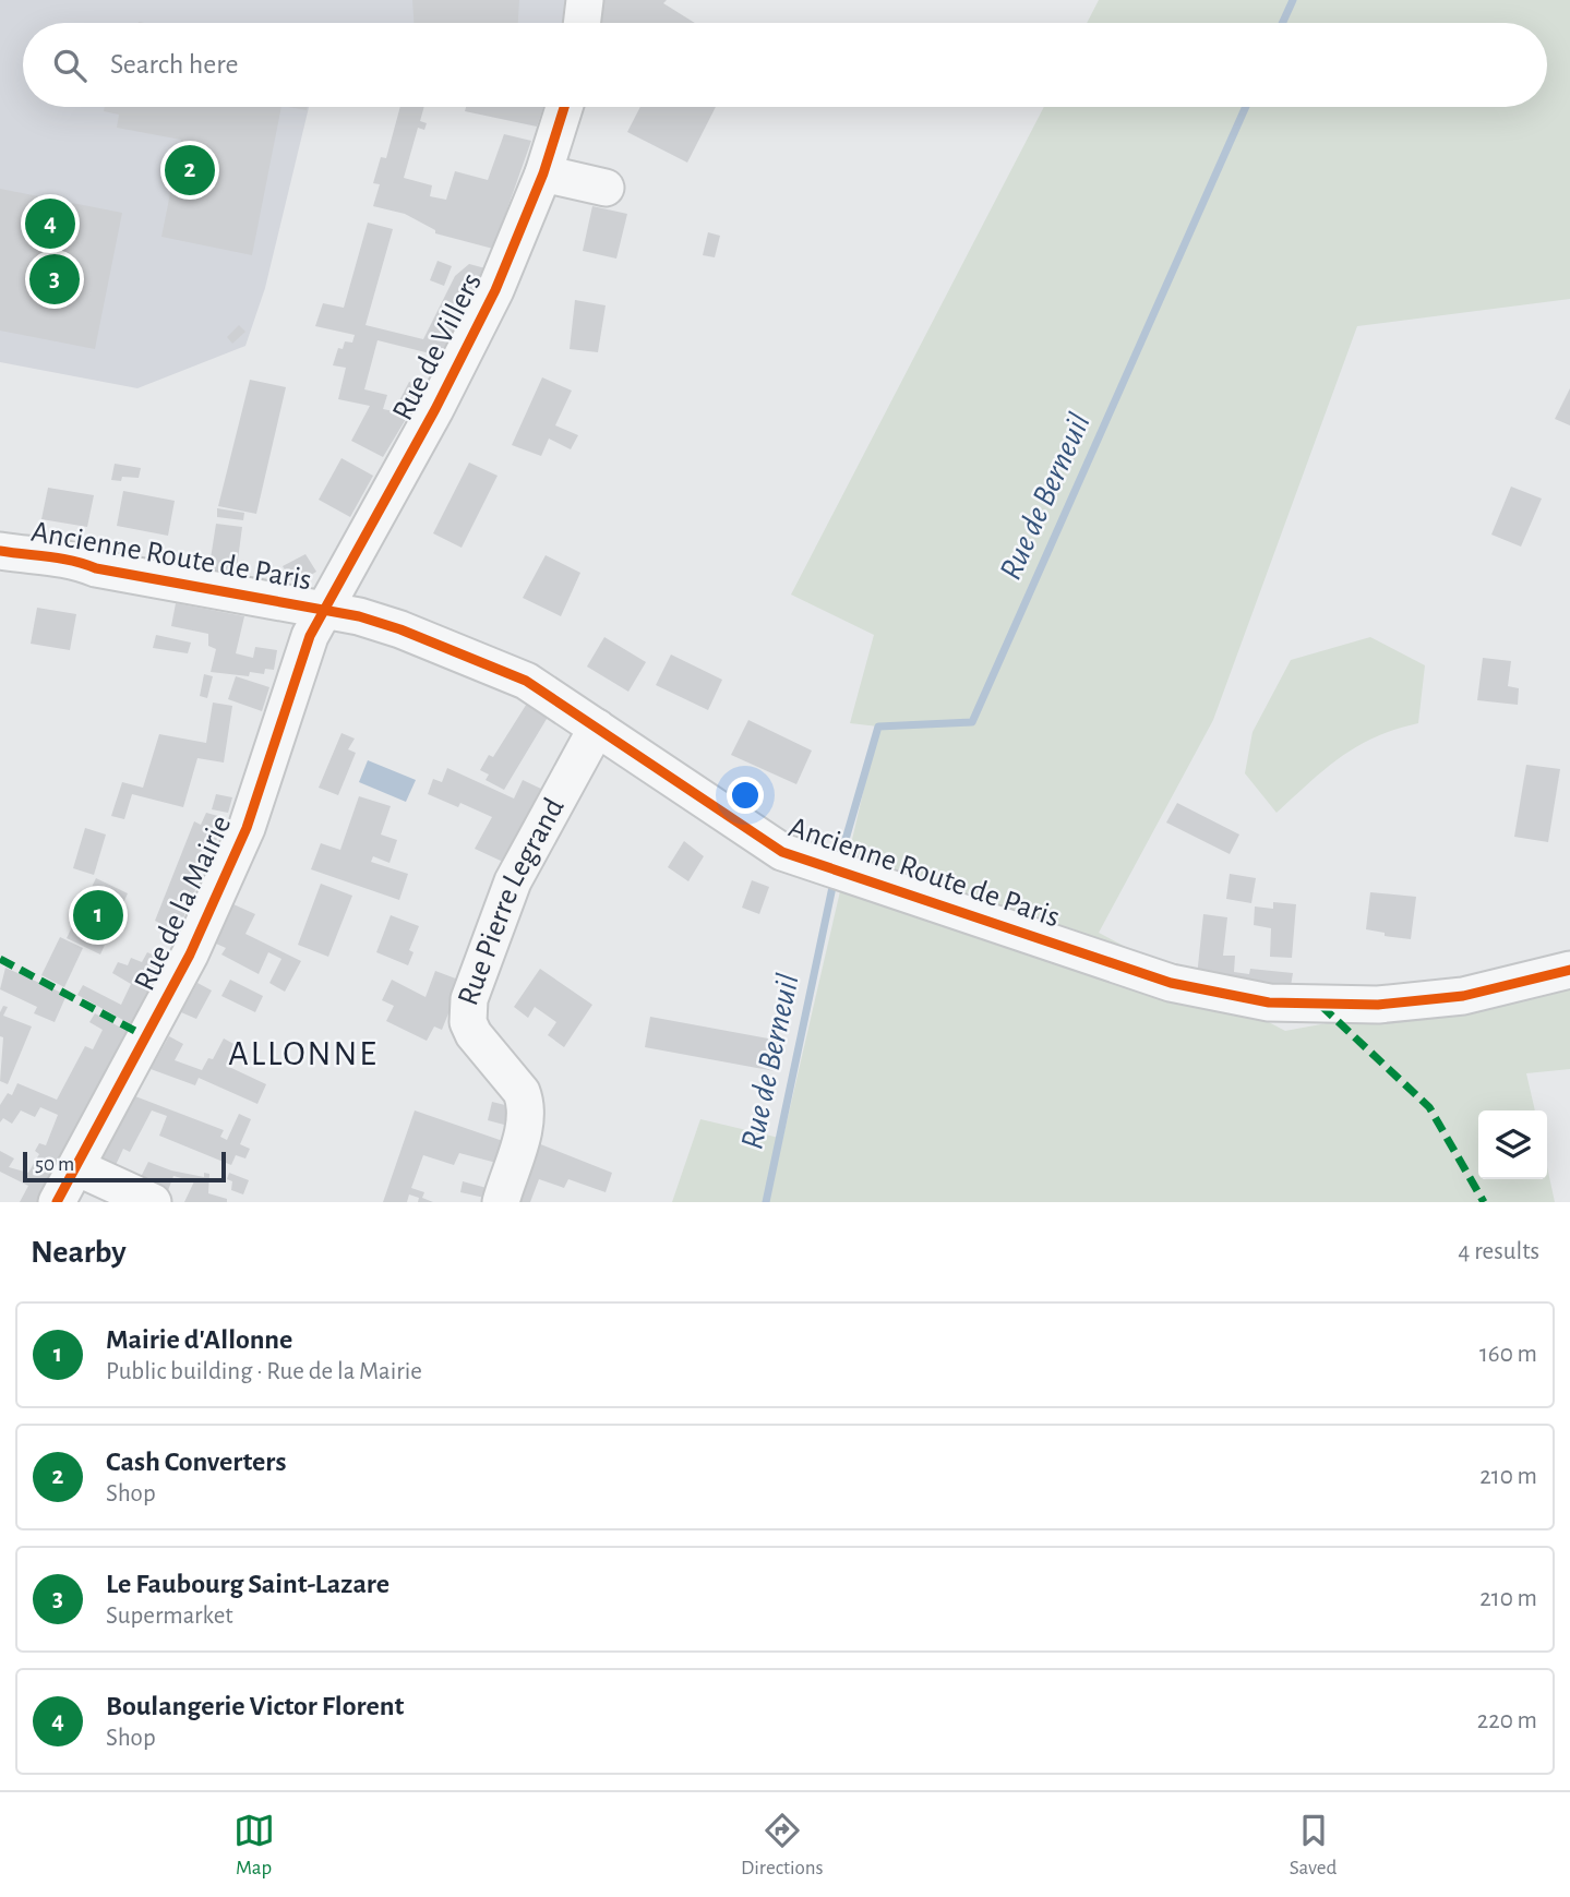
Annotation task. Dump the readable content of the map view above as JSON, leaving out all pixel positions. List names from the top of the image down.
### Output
{
  "streets": {
    "street": [
      "Rue de Villers",
      "Ancienne Route de Paris",
      "Rue de la Mairie",
      "Rue Pierre Legrand"
    ]
  },
  "crossings": [
    ["Rue de Villers", "Ancienne Route de Paris"],
    ["Rue de Villers", "Rue de la Mairie"],
    ["Ancienne Route de Paris", "Rue de la Mairie"],
    ["Ancienne Route de Paris", "Rue Pierre Legrand"]
  ],
  "districts": ["ALLONNE"],
  "water": ["Rue de Berneuil"],
  "scale_bar": "50 m",
  "page": {
    "search": "Search here",
    "pins": [
      "2",
      "4",
      "3",
      "1"
    ],
    "scale": "50 m",
    "heading": ["Nearby", "4 results"],
    "list": [
      {
        "mark": "1",
        "name": "Mairie d'Allonne",
        "note": "Public building · Rue de la Mairie",
        "value": "160 m"
      },
      {
        "mark": "2",
        "name": "Cash Converters",
        "note": "Shop",
        "value": "210 m"
      },
      {
        "mark": "3",
        "name": "Le Faubourg Saint-Lazare",
        "note": "Supermarket",
        "value": "210 m"
      },
      {
        "mark": "4",
        "name": "Boulangerie Victor Florent",
        "note": "Shop",
        "value": "220 m"
      }
    ],
    "nav": ["Map", "Directions", "Saved"]
  }
}
